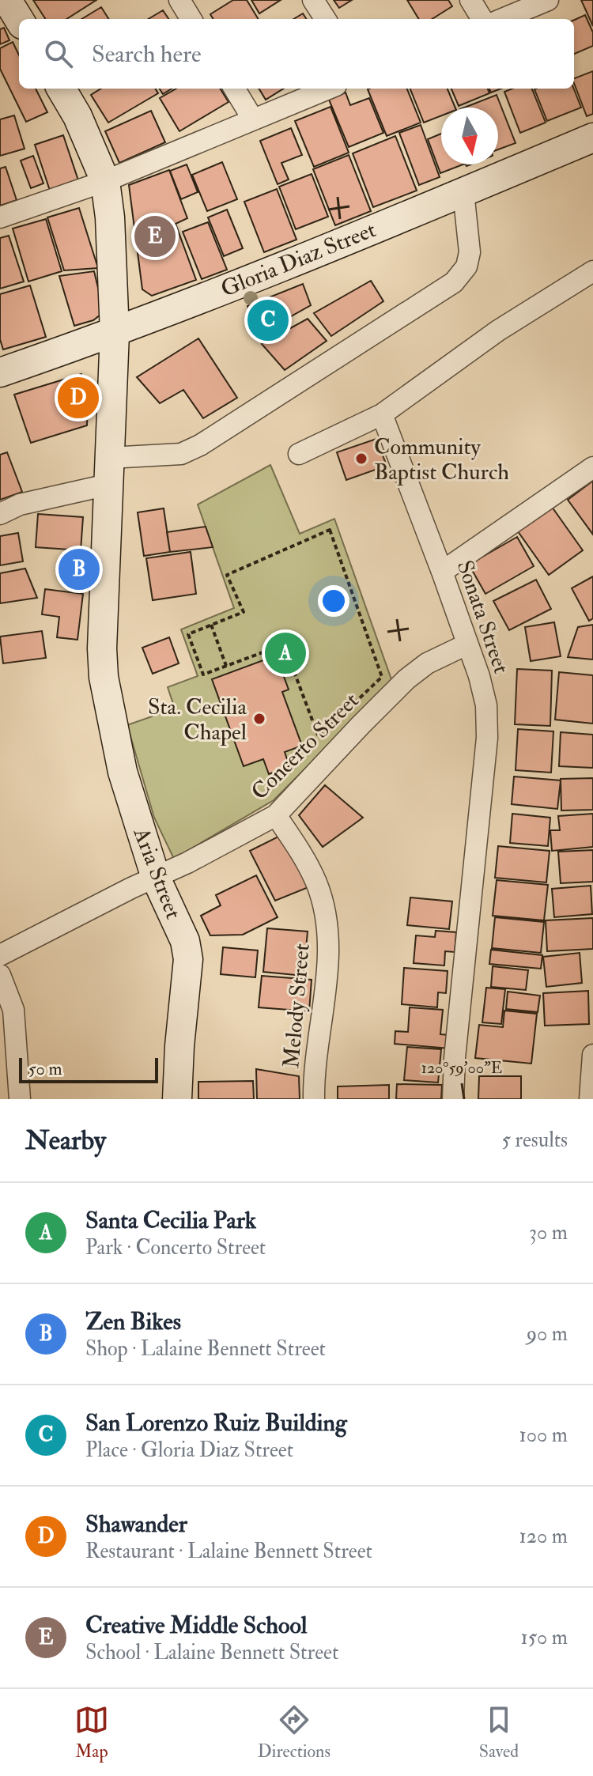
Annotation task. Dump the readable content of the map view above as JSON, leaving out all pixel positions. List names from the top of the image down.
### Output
{
  "streets": {
    "street": [
      "Gloria Diaz Street",
      "Sonata Street",
      "Concerto Street",
      "Aria Street",
      "Melody Street"
    ]
  },
  "crossings": [
    ["Gloria Diaz Street", "Aria Street"],
    ["Sonata Street", "Concerto Street"],
    ["Concerto Street", "Aria Street"],
    ["Concerto Street", "Melody Street"]
  ],
  "places": ["Community Baptist Church", "Sta. Cecilia Chapel"],
  "scale_bar": "50 m",
  "north": "bottom",
  "page": {
    "search": "Search here",
    "pins": [
      "E",
      "C",
      "D",
      "B",
      "A"
    ],
    "scale": "50 m",
    "heading": ["Nearby", "5 results"],
    "list": [
      {
        "mark": "A",
        "name": "Santa Cecilia Park",
        "note": "Park · Concerto Street",
        "value": "30 m"
      },
      {
        "mark": "B",
        "name": "Zen Bikes",
        "note": "Shop · Lalaine Bennett Street",
        "value": "90 m"
      },
      {
        "mark": "C",
        "name": "San Lorenzo Ruiz Building",
        "note": "Place · Gloria Diaz Street",
        "value": "100 m"
      },
      {
        "mark": "D",
        "name": "Shawander",
        "note": "Restaurant · Lalaine Bennett Street",
        "value": "120 m"
      },
      {
        "mark": "E",
        "name": "Creative Middle School",
        "note": "School · Lalaine Bennett Street",
        "value": "150 m"
      }
    ],
    "nav": ["Map", "Directions", "Saved"]
  },
  "coordinates": ["120°59'00\"E"]
}
